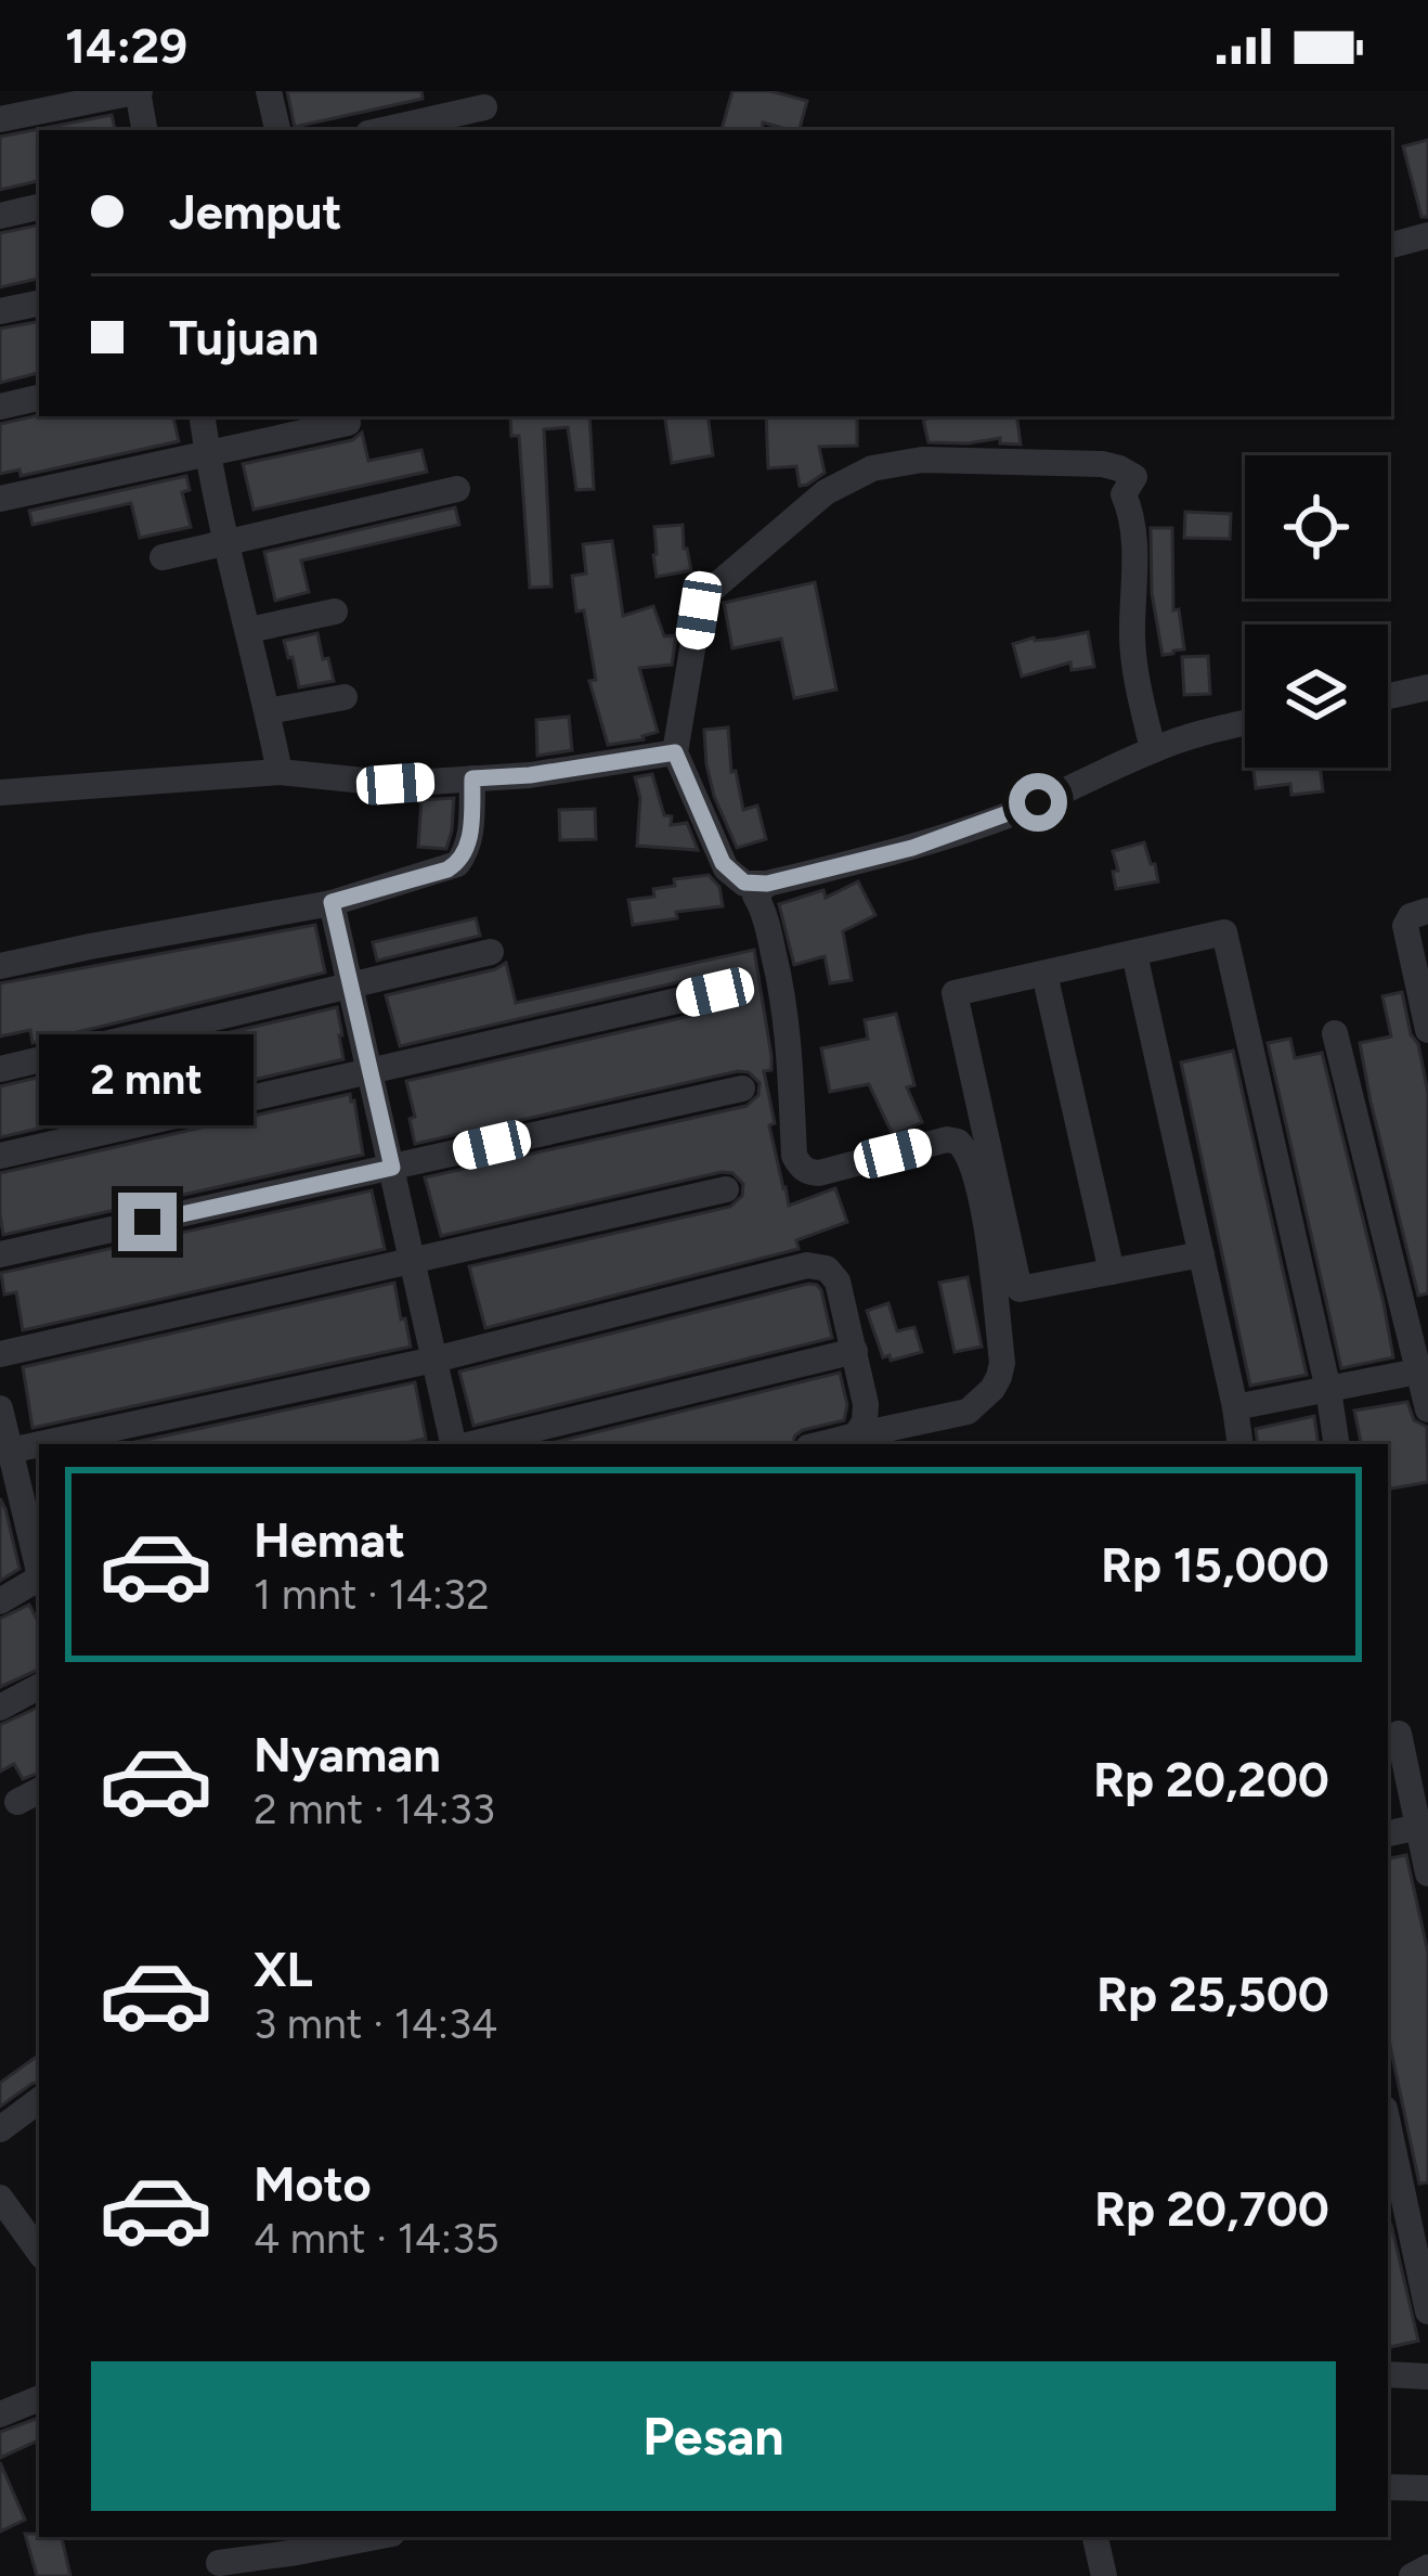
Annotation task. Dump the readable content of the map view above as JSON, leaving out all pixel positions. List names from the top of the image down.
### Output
{
  "page": {
    "status": "14:29",
    "banner": ["Jemput", "Tujuan"],
    "bubble": "2 mnt",
    "list": [
      {
        "name": "Hemat",
        "note": "1 mnt · 14:32",
        "value": "Rp 15,000"
      },
      {
        "name": "Nyaman",
        "note": "2 mnt · 14:33",
        "value": "Rp 20,200"
      },
      {
        "name": "XL",
        "note": "3 mnt · 14:34",
        "value": "Rp 25,500"
      },
      {
        "name": "Moto",
        "note": "4 mnt · 14:35",
        "value": "Rp 20,700"
      }
    ],
    "buttons": "Pesan"
  }
}
